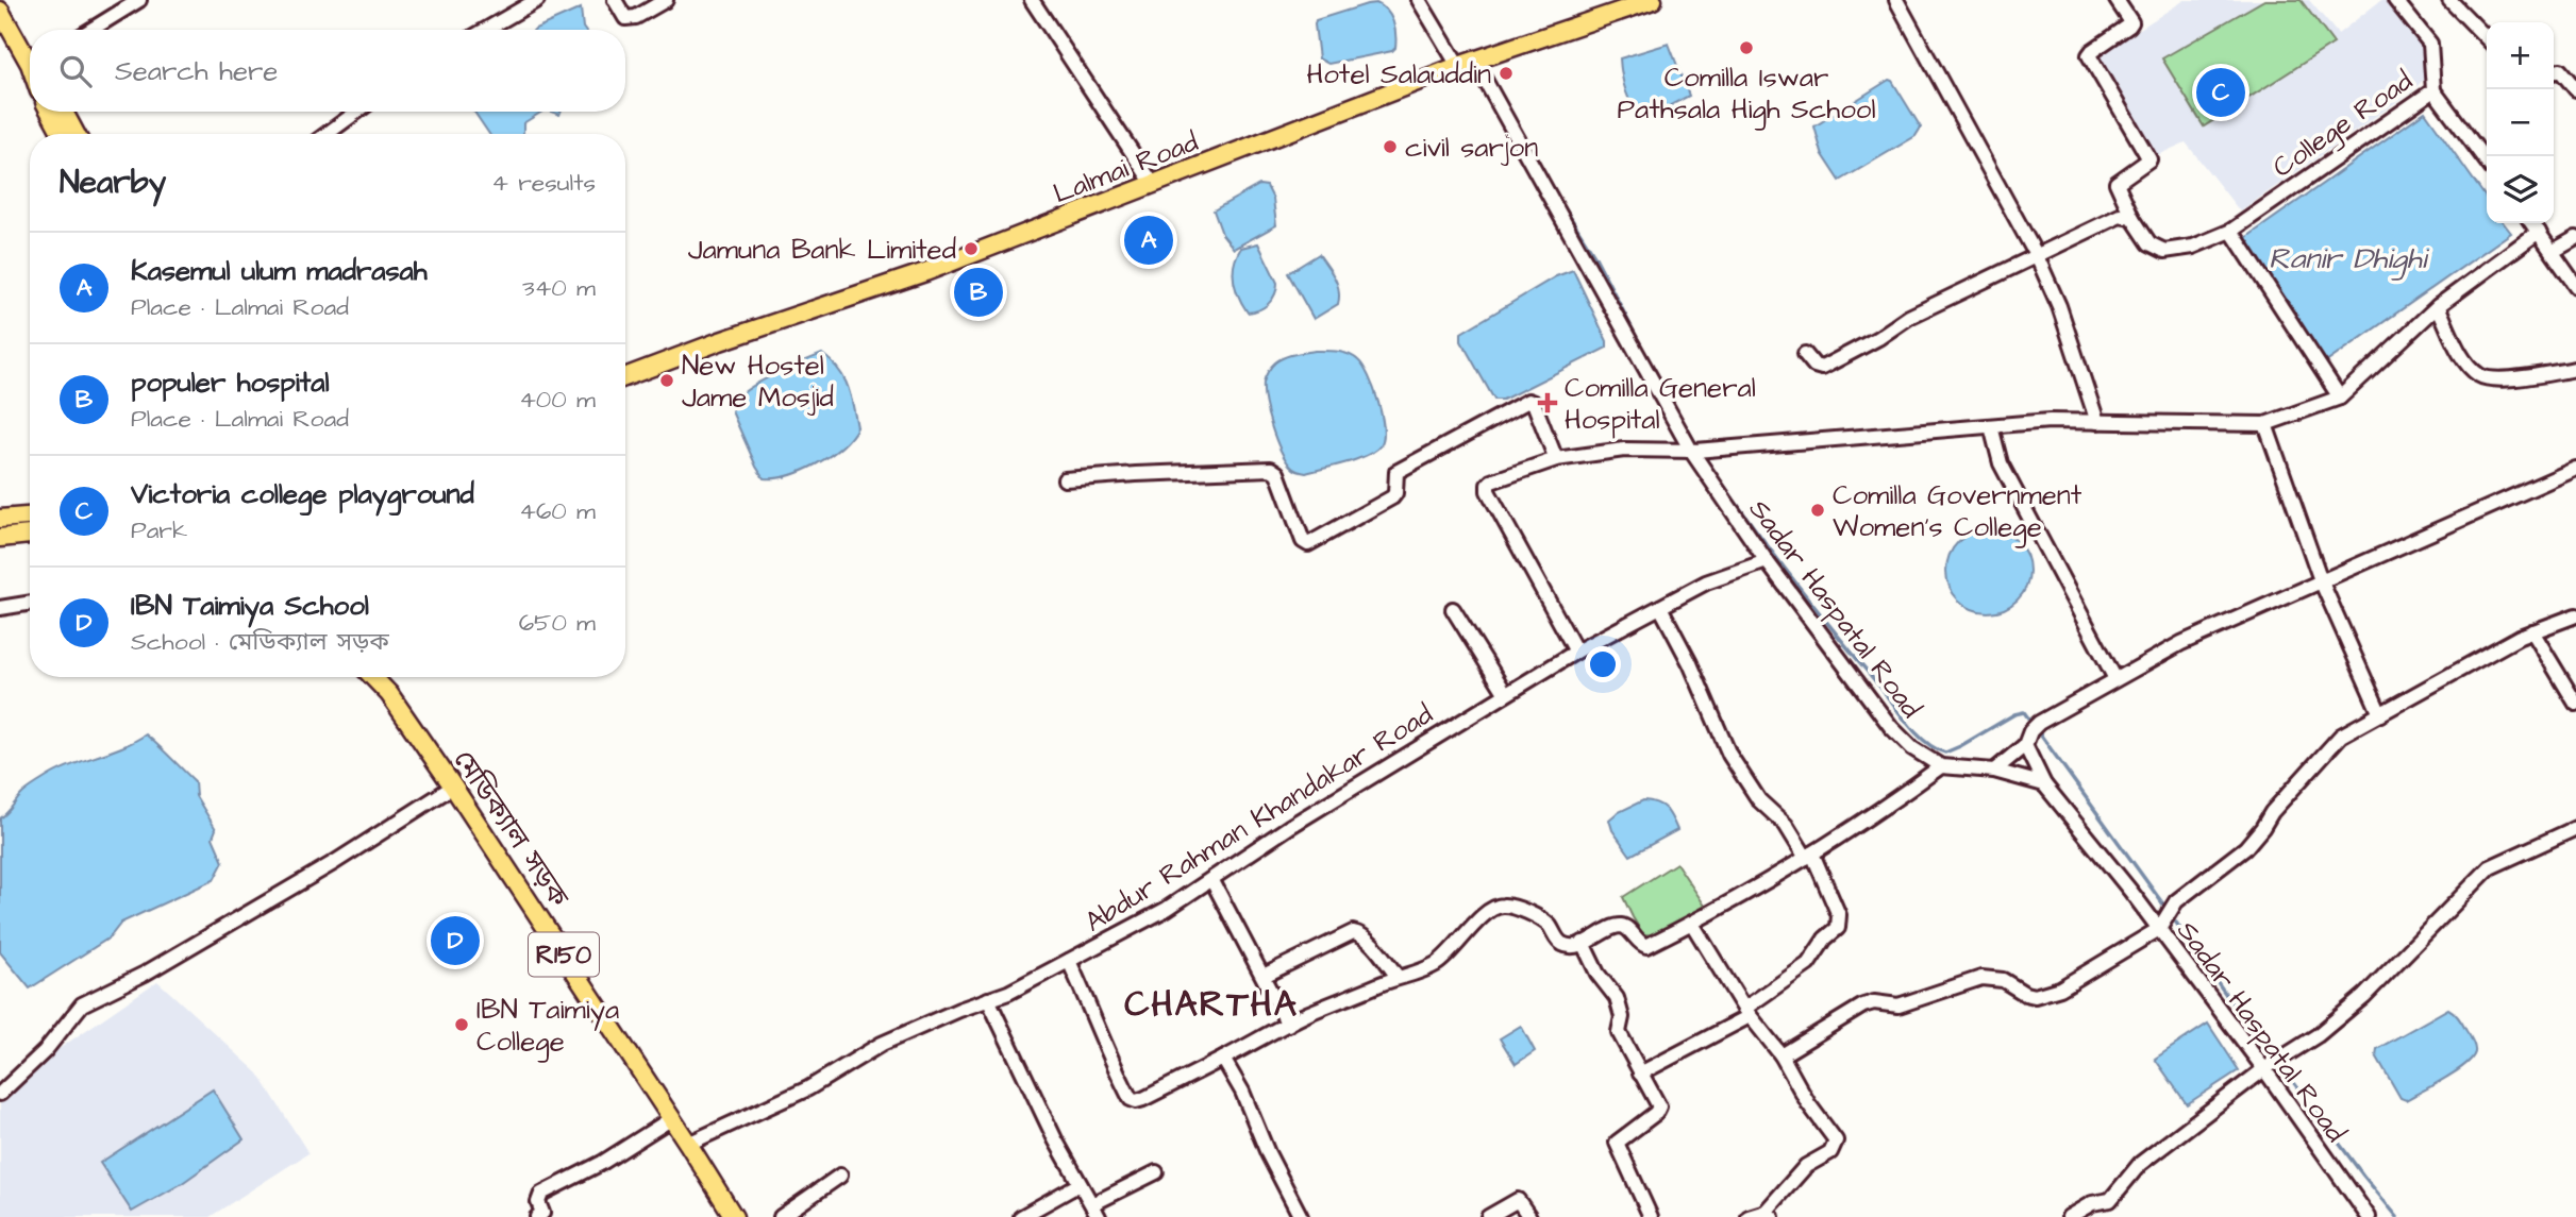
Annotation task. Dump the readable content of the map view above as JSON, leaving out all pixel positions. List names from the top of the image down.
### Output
{
  "streets": {
    "main road": ["Lalmai Road", "মেডিক্যাল সড়ক", "R150"],
    "street": ["College Road", "Sadar Haspatal Road", "Abdur Rahman Khandakar Road"]
  },
  "crossings": [
    ["Lalmai Road", "Sadar Haspatal Road"],
    ["Sadar Haspatal Road", "Abdur Rahman Khandakar Road"],
    ["Abdur Rahman Khandakar Road", "মেডিক্যাল সড়ক"]
  ],
  "districts": ["CHARTHA"],
  "water": ["Ranir Dhighi"],
  "places": {
    "other": [
      "Comilla Iswar Pathsala High School",
      "Hotel Salauddin",
      "civil sarjon",
      "Jamuna Bank Limited",
      "New Hostel Jame Mosjid",
      "Comilla Government Women's College",
      "IBN Taimiya College"
    ],
    "health": ["Comilla General Hospital"]
  },
  "page": {
    "map_buttons": ["+", "−"],
    "search": "Search here",
    "pins": [
      "C",
      "A",
      "B",
      "D"
    ],
    "heading": ["Nearby", "4 results"],
    "list": [
      {
        "mark": "A",
        "name": "Kasemul ulum madrasah",
        "note": "Place · Lalmai Road",
        "value": "340 m"
      },
      {
        "mark": "B",
        "name": "populer hospital",
        "note": "Place · Lalmai Road",
        "value": "400 m"
      },
      {
        "mark": "C",
        "name": "Victoria college playground",
        "note": "Park",
        "value": "460 m"
      },
      {
        "mark": "D",
        "name": "IBN Taimiya School",
        "note": "School · মেডিক্যাল সড়ক",
        "value": "650 m"
      }
    ]
  }
}
